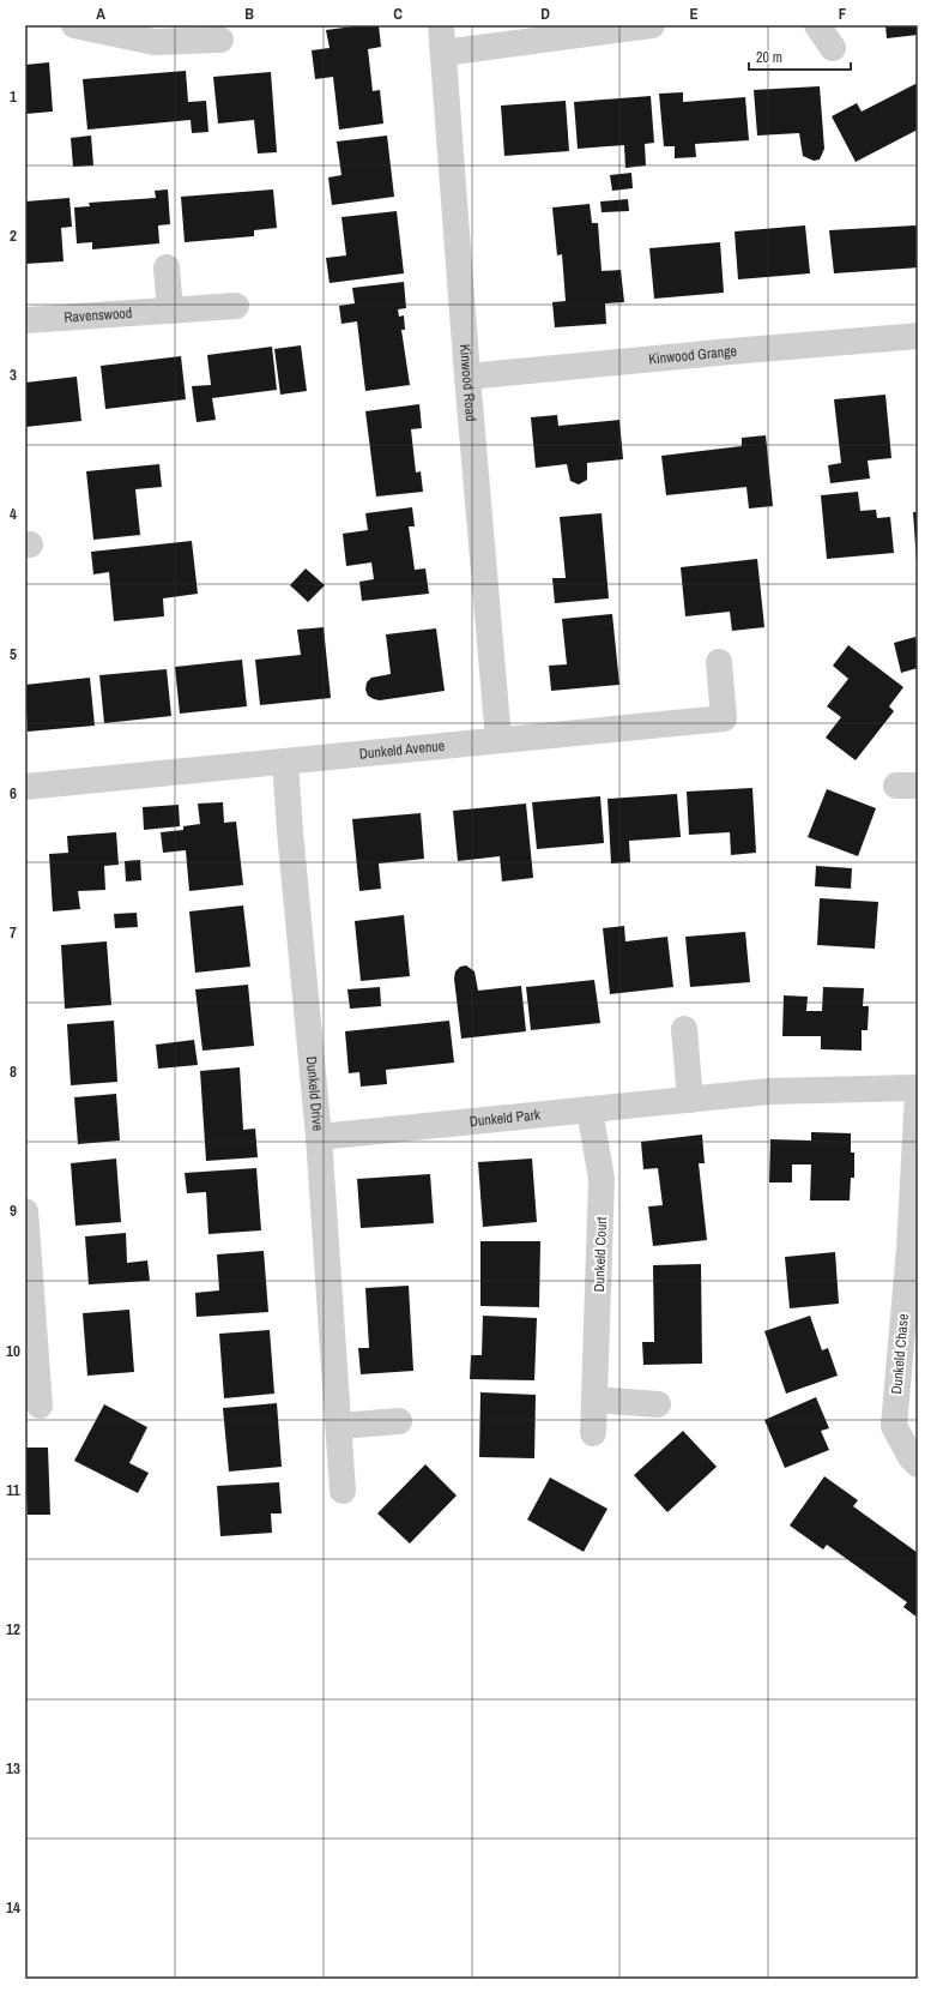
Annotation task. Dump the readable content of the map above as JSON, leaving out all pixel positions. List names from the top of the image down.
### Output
{
  "streets": {
    "street": [
      "Ravenswood",
      "Kinwood Grange",
      "Kinwood Road",
      "Dunkeld Avenue",
      "Dunkeld Drive",
      "Dunkeld Park",
      "Dunkeld Court",
      "Dunkeld Chase"
    ]
  },
  "crossings": [
    ["Kinwood Grange", "Kinwood Road"],
    ["Kinwood Road", "Dunkeld Avenue"],
    ["Dunkeld Avenue", "Dunkeld Drive"],
    ["Dunkeld Drive", "Dunkeld Park"],
    ["Dunkeld Park", "Dunkeld Court"]
  ],
  "scale_bar": "20 m",
  "grid": {
    "columns": [
      "A",
      "B",
      "C",
      "D",
      "E",
      "F"
    ],
    "rows": [
      "1",
      "2",
      "3",
      "4",
      "5",
      "6",
      "7",
      "8",
      "9",
      "10",
      "11",
      "12",
      "13",
      "14"
    ]
  }
}
